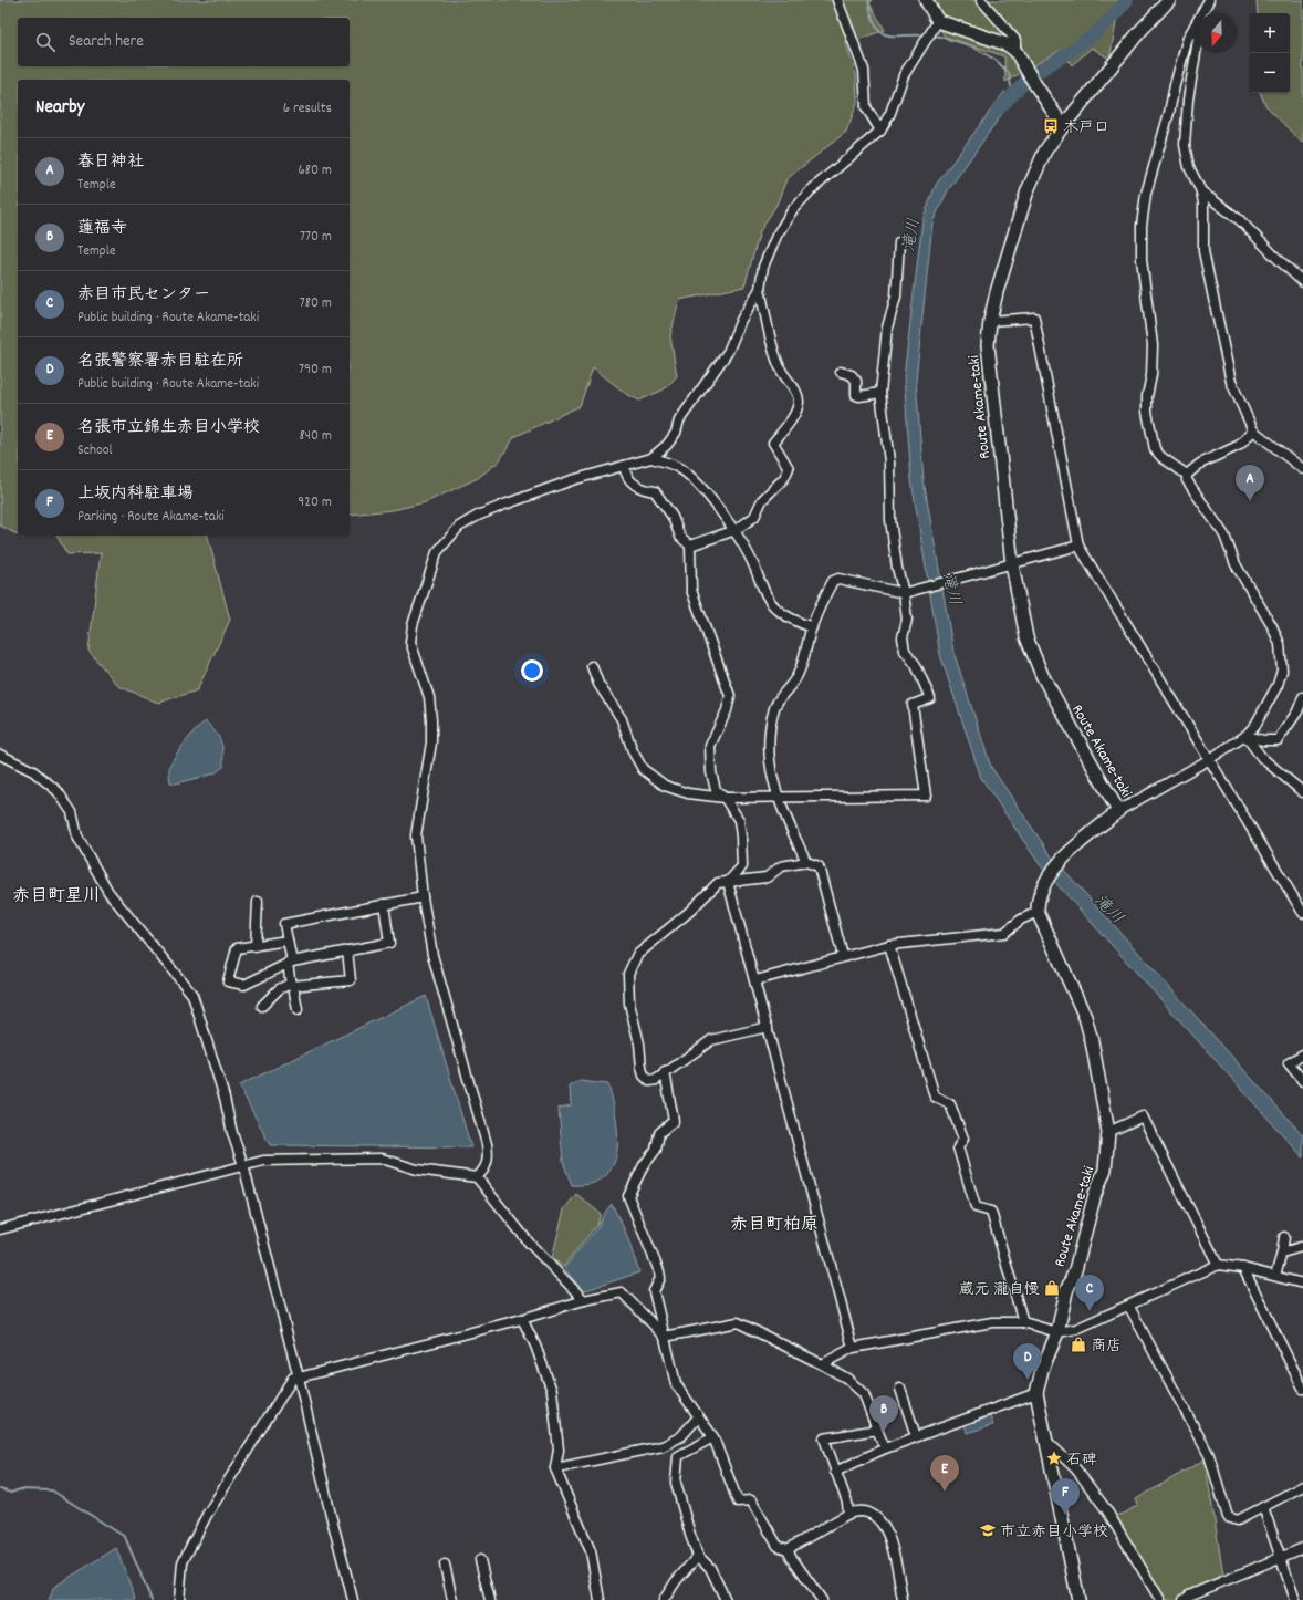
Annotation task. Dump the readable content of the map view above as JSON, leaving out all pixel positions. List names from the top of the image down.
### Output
{
  "streets": {
    "main road": ["Route Akame-taki"]
  },
  "districts": ["赤目町星川", "赤目町柏原"],
  "water": ["滝川"],
  "places": {
    "bus stop": ["木戸口"],
    "shop": ["蔵元 瀧自慢", "商店"],
    "place": ["石碑"],
    "school or university": ["市立赤目小学校"]
  },
  "north": "bottom",
  "page": {
    "map_buttons": ["+", "−"],
    "search": "Search here",
    "heading": ["Nearby", "6 results"],
    "list": [
      {
        "mark": "A",
        "name": "春日神社",
        "note": "Temple",
        "value": "680 m"
      },
      {
        "mark": "B",
        "name": "蓮福寺",
        "note": "Temple",
        "value": "770 m"
      },
      {
        "mark": "C",
        "name": "赤目市民センター",
        "note": "Public building · Route Akame-taki",
        "value": "780 m"
      },
      {
        "mark": "D",
        "name": "名張警察署赤目駐在所",
        "note": "Public building · Route Akame-taki",
        "value": "790 m"
      },
      {
        "mark": "E",
        "name": "名張市立錦生赤目小学校",
        "note": "School",
        "value": "840 m"
      },
      {
        "mark": "F",
        "name": "上坂内科駐車場",
        "note": "Parking · Route Akame-taki",
        "value": "920 m"
      }
    ],
    "pins": [
      "A",
      "C",
      "D",
      "B",
      "E",
      "F"
    ]
  }
}
